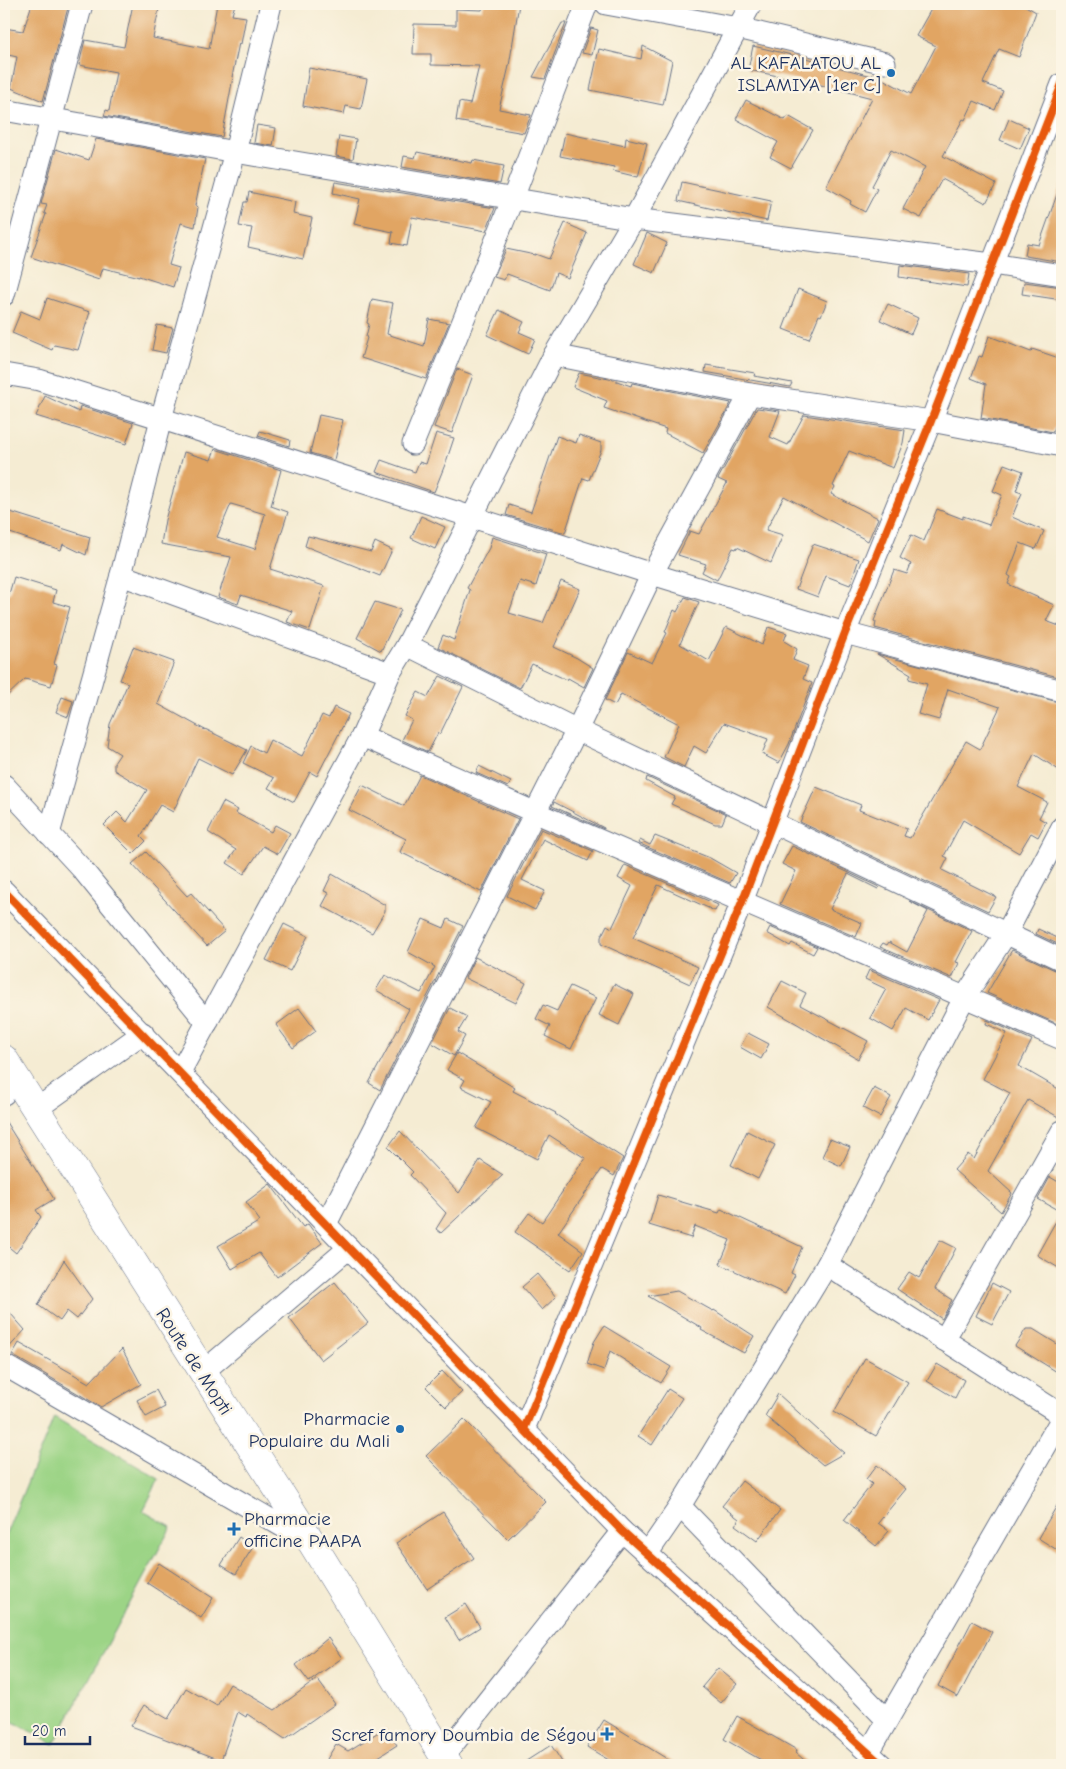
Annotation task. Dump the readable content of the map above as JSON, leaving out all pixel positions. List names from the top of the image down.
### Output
{
  "streets": {
    "highway": ["Route de Mopti"]
  },
  "places": {
    "other": ["AL KAFALATOU AL ISLAMIYA [1er C]", "Pharmacie Populaire du Mali"],
    "health": ["Pharmacie officine PAAPA", "Scref famory Doumbia de Ségou"]
  },
  "scale_bar": "20 m"
}
